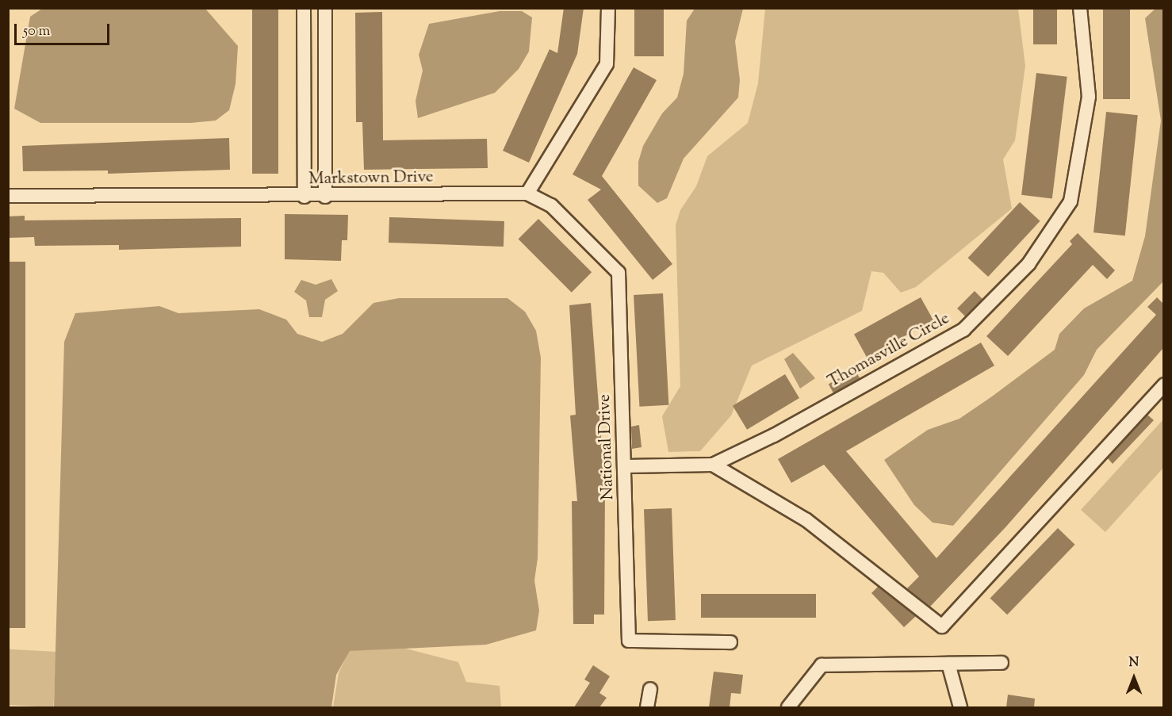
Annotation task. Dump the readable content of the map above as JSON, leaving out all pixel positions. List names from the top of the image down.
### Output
{
  "streets": {
    "street": ["Markstown Drive", "Thomasville Circle", "National Drive"]
  },
  "crossings": [
    ["Markstown Drive", "National Drive"],
    ["Thomasville Circle", "National Drive"]
  ],
  "scale_bar": "50 m",
  "north": "top"
}
